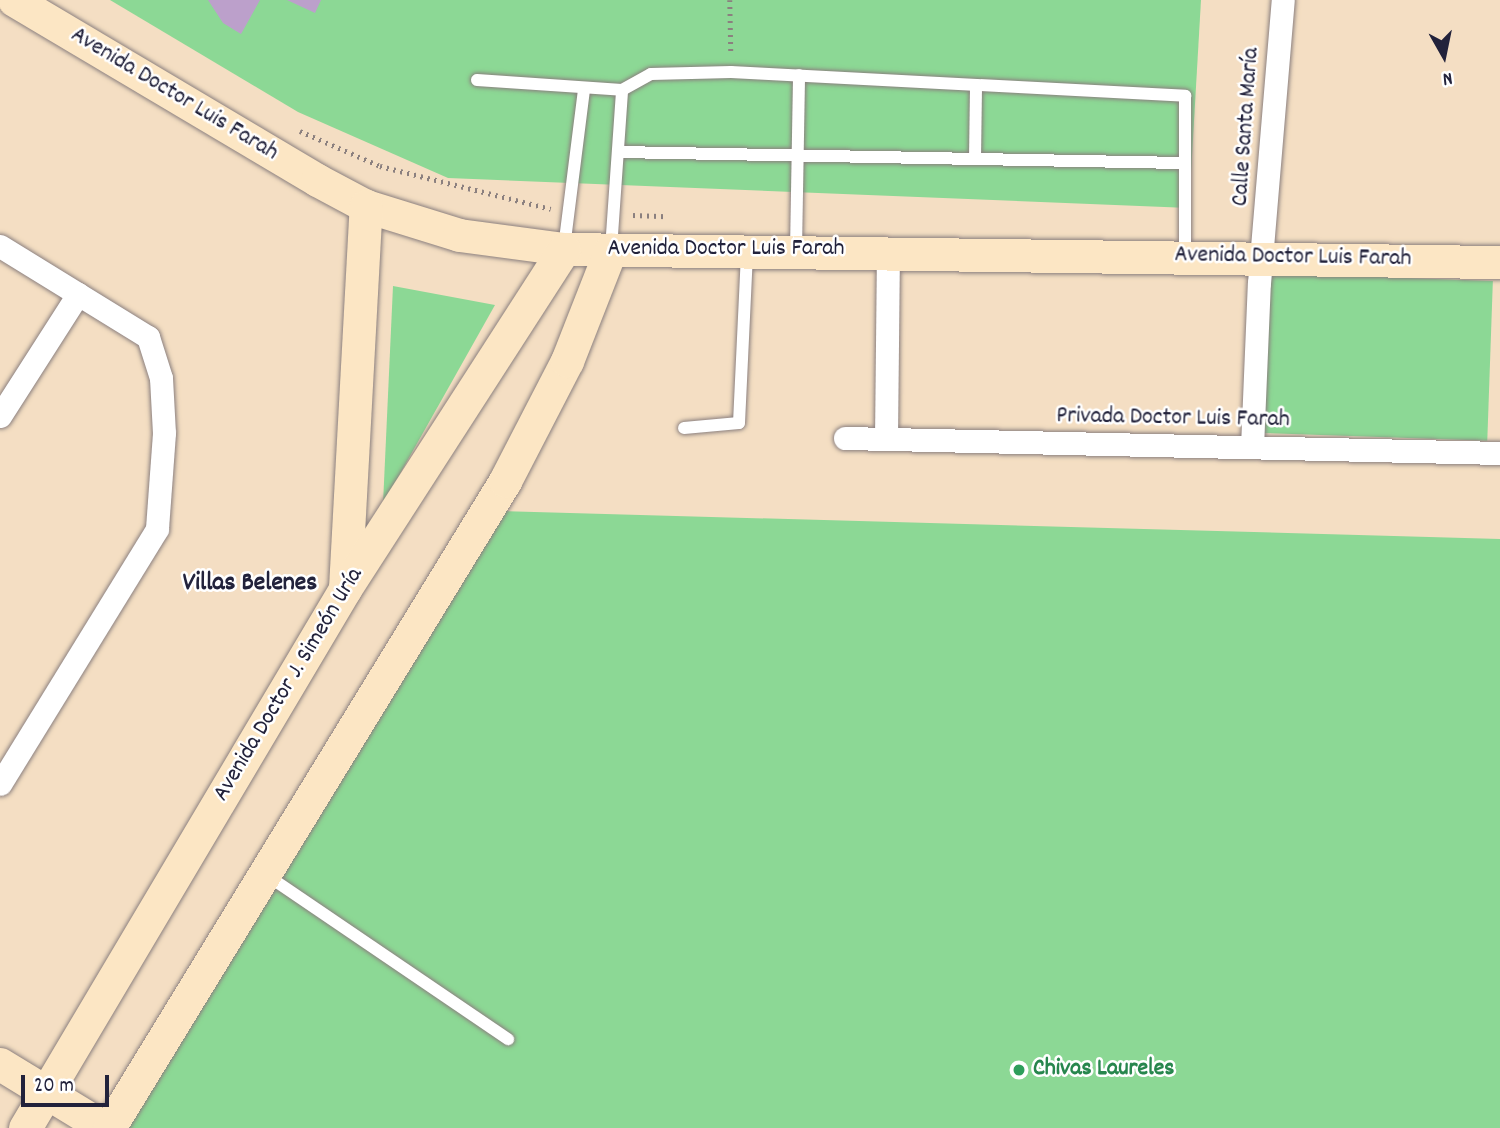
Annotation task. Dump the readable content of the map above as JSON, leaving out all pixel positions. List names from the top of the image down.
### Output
{
  "streets": {
    "street": [
      "Avenida Doctor Luis Farah",
      "Calle Santa María",
      "Privada Doctor Luis Farah",
      "Avenida Doctor J. Simeón Uría"
    ]
  },
  "crossings": [
    ["Avenida Doctor Luis Farah", "Calle Santa María"],
    ["Avenida Doctor Luis Farah", "Avenida Doctor J. Simeón Uría"],
    ["Calle Santa María", "Privada Doctor Luis Farah"]
  ],
  "districts": ["Villas Belenes"],
  "places": ["Chivas Laureles"],
  "scale_bar": "20 m",
  "north": "bottom"
}
